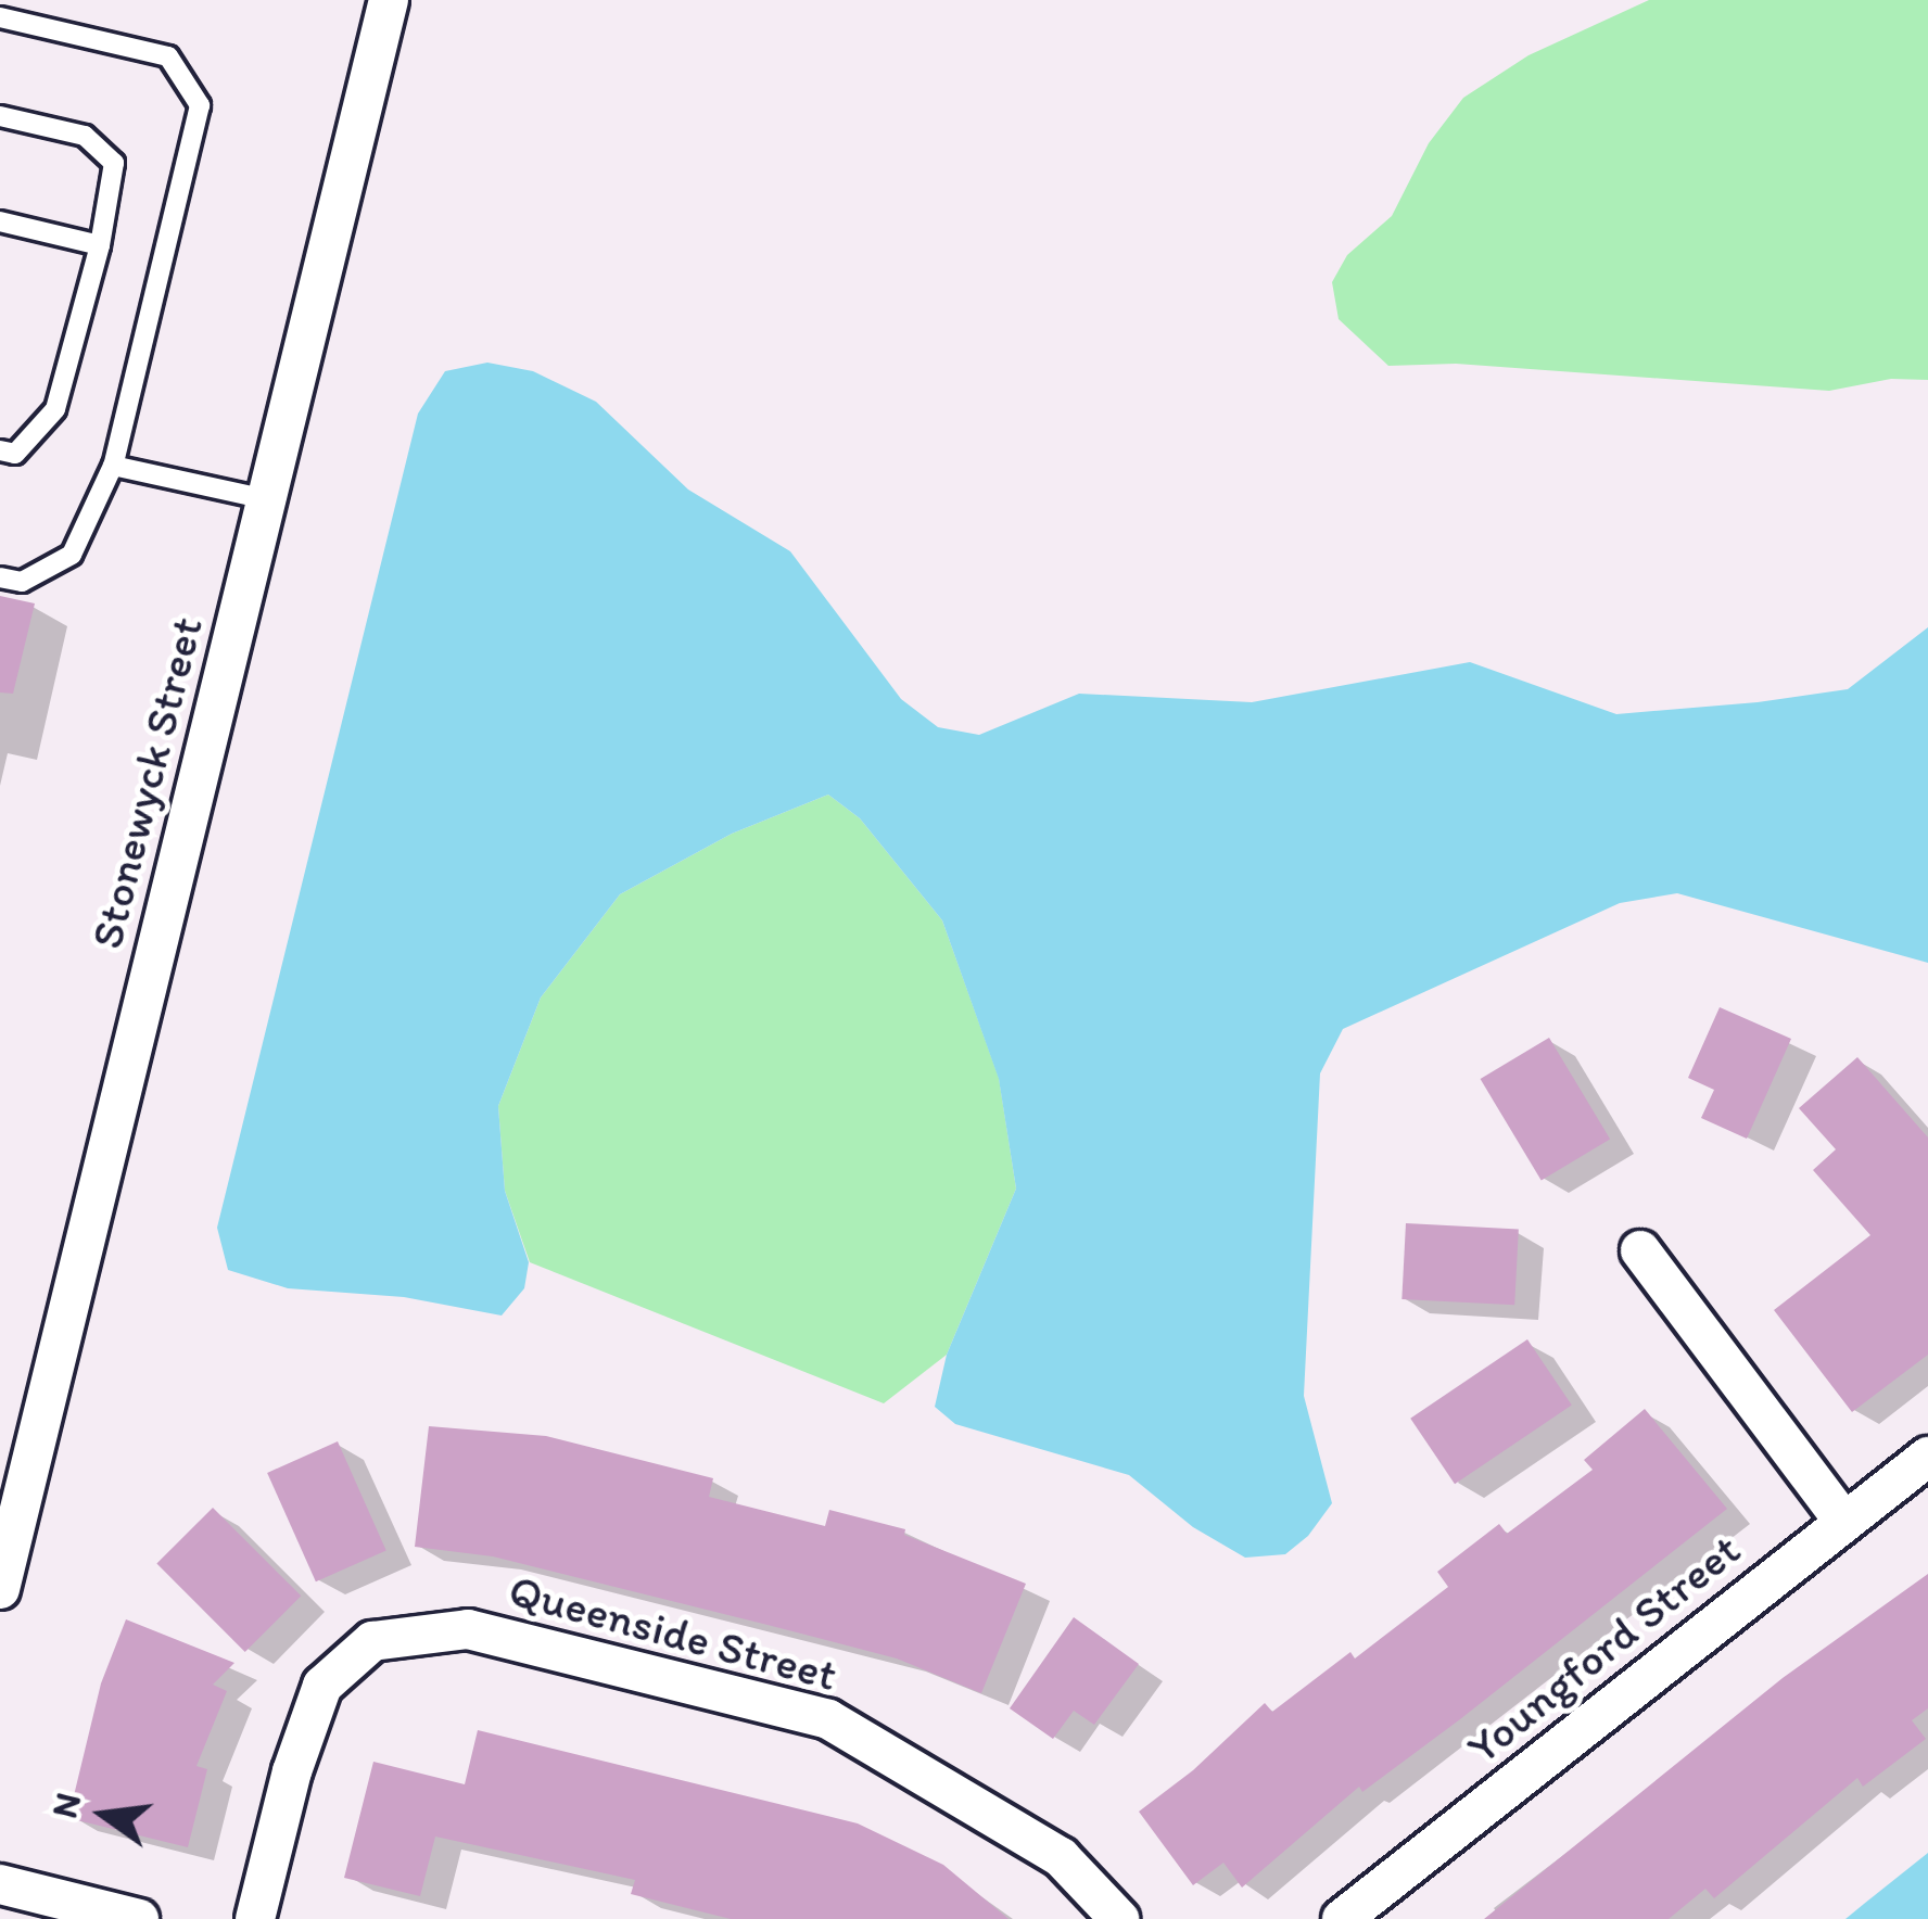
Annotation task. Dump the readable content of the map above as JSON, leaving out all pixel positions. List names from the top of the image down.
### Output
{
  "streets": {
    "street": ["Stonewyck Street", "Queenside Street", "Youngford Street"]
  },
  "north": "left"
}
